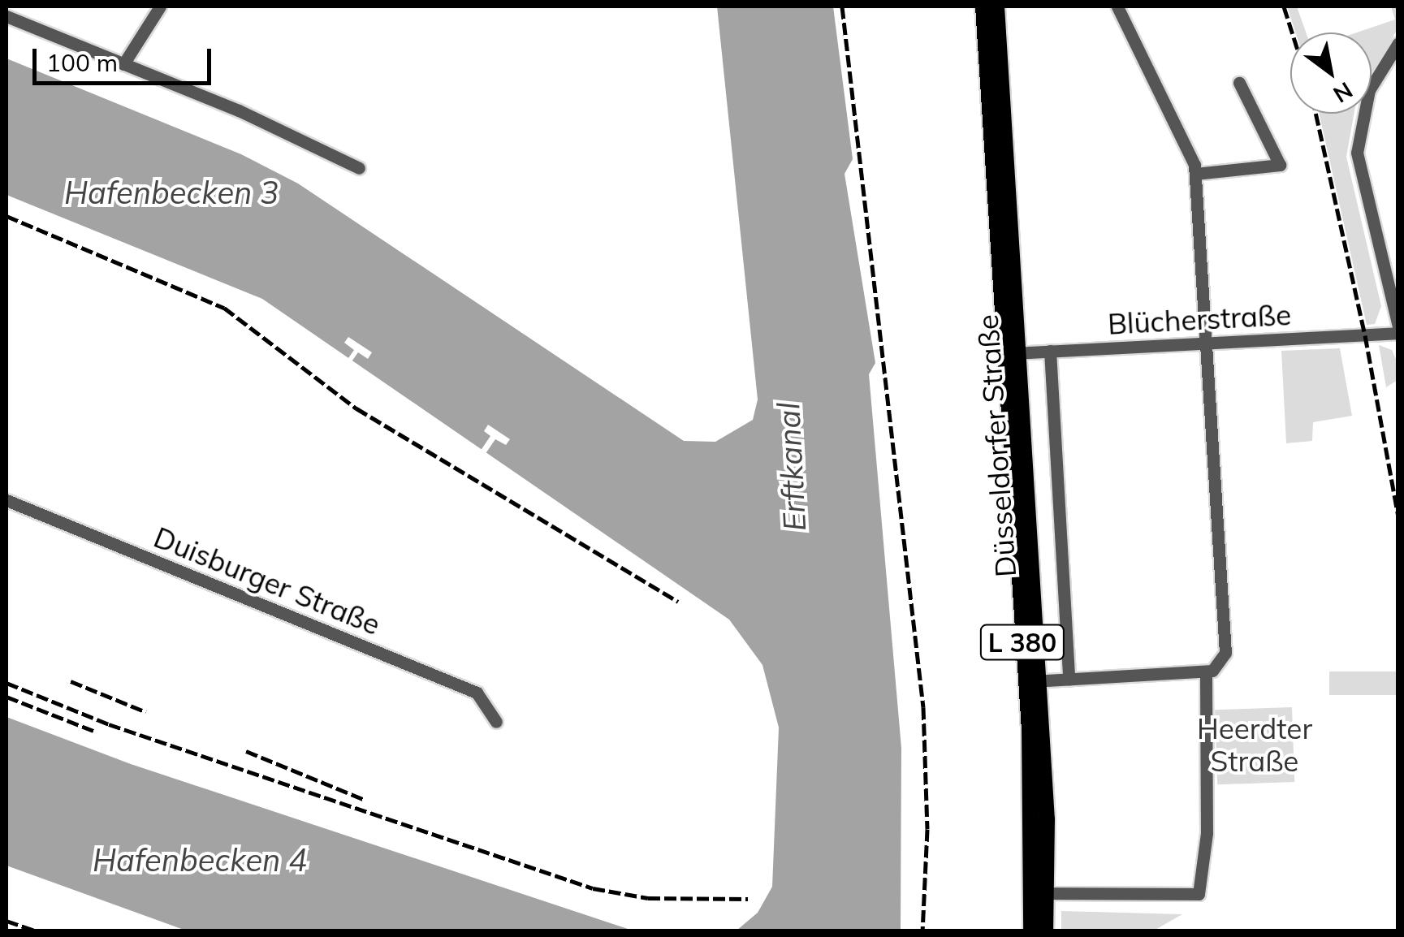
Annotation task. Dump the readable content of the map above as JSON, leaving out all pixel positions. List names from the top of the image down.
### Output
{
  "streets": {
    "main road": ["Düsseldorfer Straße", "L 380"],
    "street": ["Blücherstraße", "Duisburger Straße"]
  },
  "crossings": [
    ["Blücherstraße", "Düsseldorfer Straße"]
  ],
  "water": ["Hafenbecken 3", "Erftkanal", "Hafenbecken 4"],
  "parks": ["Heerdter Straße"],
  "scale_bar": "100 m",
  "north": "bottom right"
}
